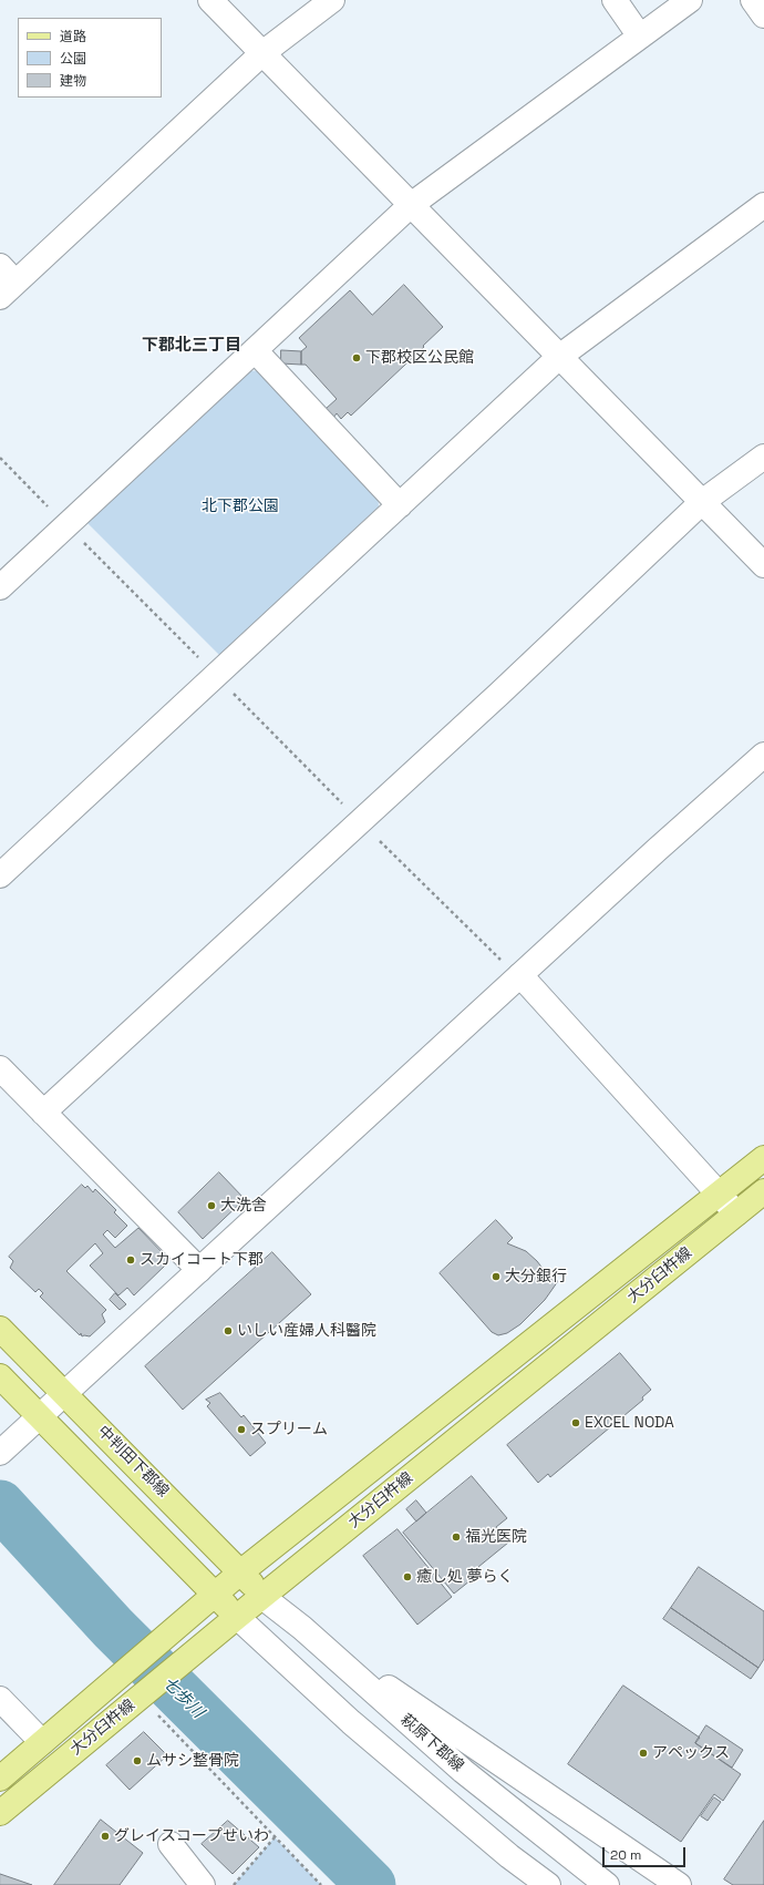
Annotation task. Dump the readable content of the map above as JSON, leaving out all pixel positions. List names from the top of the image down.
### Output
{
  "streets": {
    "main road": ["大分臼杵線", "中判田下郡線"],
    "street": ["萩原下郡線"]
  },
  "crossings": [
    ["大分臼杵線", "中判田下郡線"],
    ["大分臼杵線", "萩原下郡線"],
    ["中判田下郡線", "萩原下郡線"]
  ],
  "districts": ["下郡北三丁目"],
  "water": ["七歩川"],
  "parks": ["北下郡公園"],
  "places": [
    "下郡校区公民館",
    "大洗舎",
    "スカイコート下郡",
    "大分銀行",
    "いしい産婦人科醫院",
    "EXCEL NODA",
    "スプリーム",
    "福光医院",
    "癒し処 夢らく",
    "アペックス",
    "ムサシ整骨院",
    "グレイスコープせいわ"
  ],
  "legend": ["道路", "公園", "建物"],
  "scale_bar": "20 m"
}
